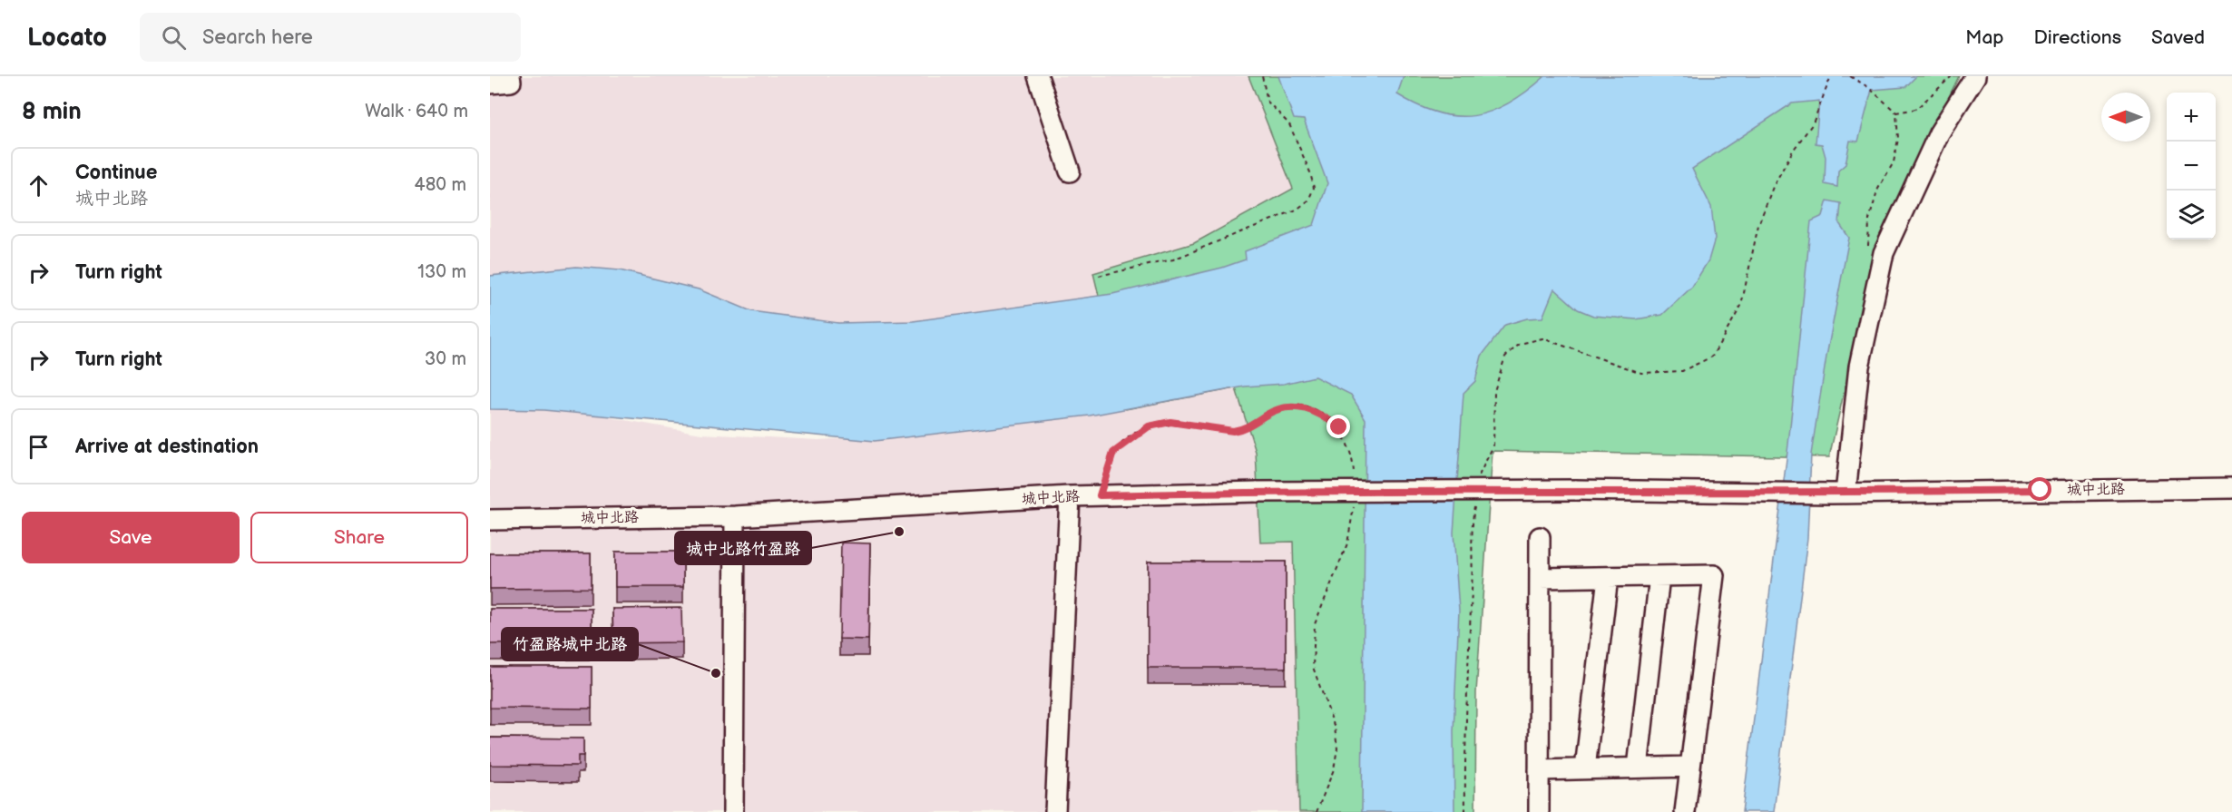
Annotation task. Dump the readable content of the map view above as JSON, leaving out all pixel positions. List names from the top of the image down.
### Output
{
  "streets": {
    "street": ["城中北路"]
  },
  "places": ["城中北路竹盈路", "竹盈路城中北路"],
  "north": "left",
  "page": {
    "header": "Locato",
    "search": "Search here",
    "nav": ["Map", "Directions", "Saved"],
    "heading": ["8 min", "Walk · 640 m"],
    "map_buttons": ["+", "−"],
    "list": [
      ["Continue", "城中北路", "480 m"],
      ["Turn right", "130 m"],
      ["Turn right", "30 m"],
      "Arrive at destination"
    ],
    "buttons": ["Save", "Share"]
  }
}
